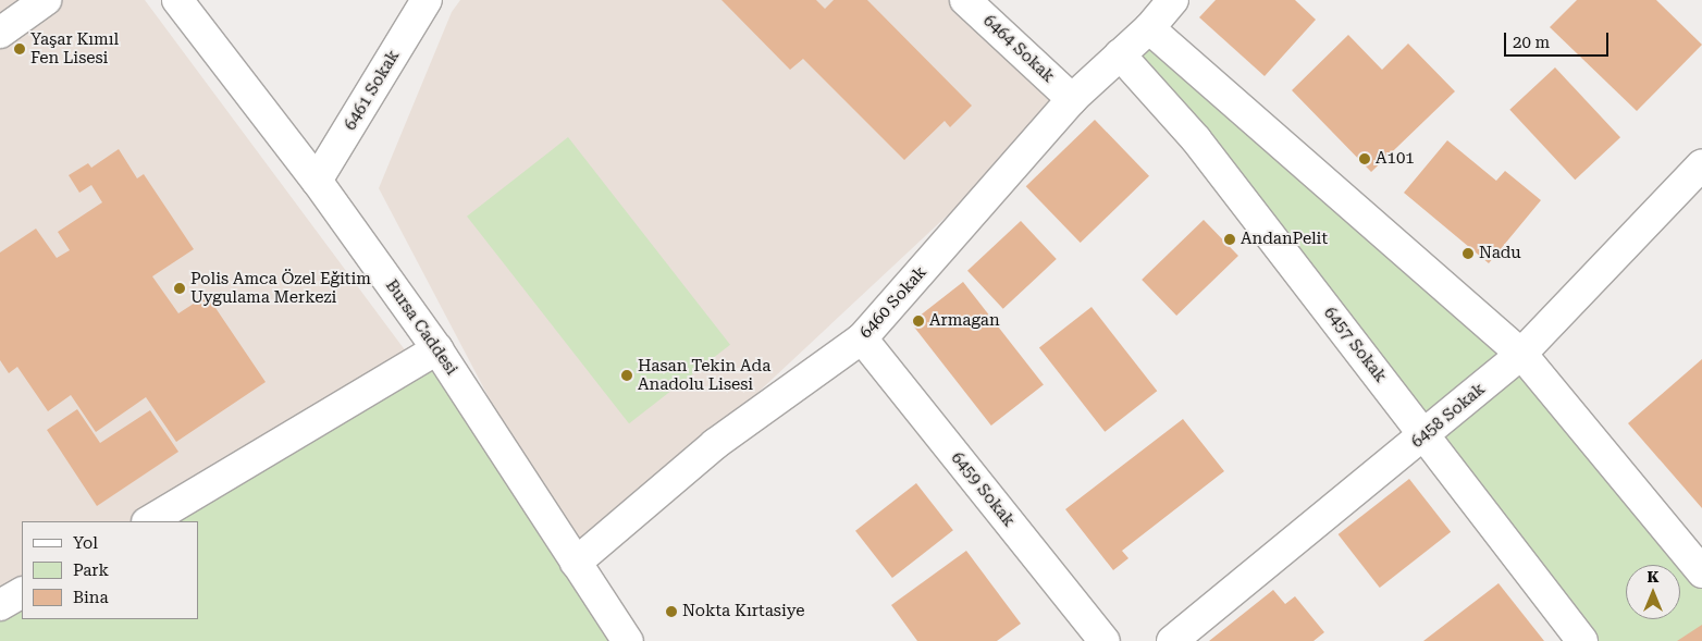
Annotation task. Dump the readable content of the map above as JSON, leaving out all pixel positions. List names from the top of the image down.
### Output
{
  "streets": {
    "street": [
      "6464 Sokak",
      "6461 Sokak",
      "6460 Sokak",
      "Bursa Caddesi",
      "6457 Sokak",
      "6458 Sokak",
      "6459 Sokak"
    ]
  },
  "crossings": [
    ["6464 Sokak", "6460 Sokak"],
    ["6461 Sokak", "Bursa Caddesi"],
    ["6460 Sokak", "Bursa Caddesi"],
    ["6460 Sokak", "6457 Sokak"],
    ["6460 Sokak", "6459 Sokak"],
    ["6457 Sokak", "6458 Sokak"]
  ],
  "places": [
    "Yaşar Kımıl Fen Lisesi",
    "A101",
    "AndanPelit",
    "Nadu",
    "Polis Amca Özel Eğitim Uygulama Merkezi",
    "Armagan",
    "Hasan Tekin Ada Anadolu Lisesi",
    "Nokta Kırtasiye"
  ],
  "legend": ["Yol", "Park", "Bina"],
  "scale_bar": "20 m",
  "north": "top"
}
